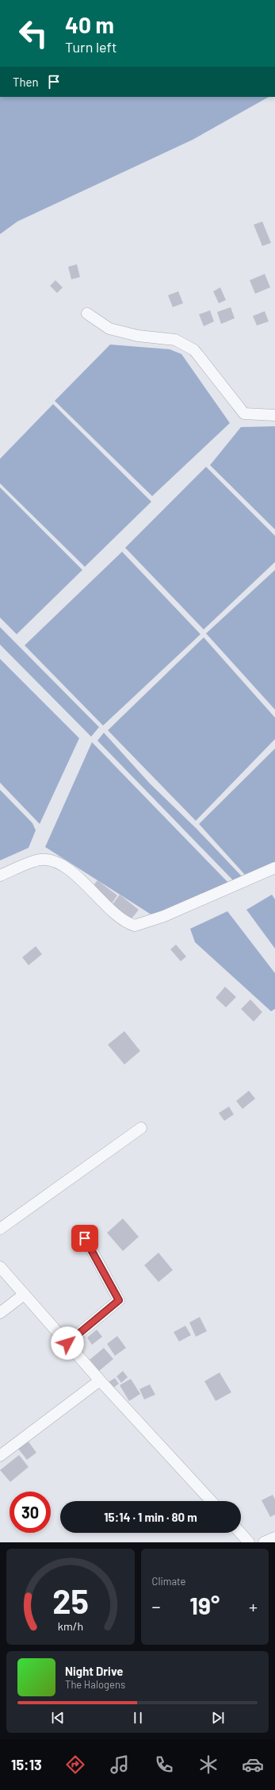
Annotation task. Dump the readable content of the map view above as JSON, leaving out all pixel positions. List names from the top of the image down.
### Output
{
  "page": {
    "turn": ["40 m", "Turn left"],
    "then": "Then",
    "limit": "30",
    "trip": "15:14 · 1 min · 80 m",
    "tile": "Climate",
    "heat": ["−", "19°", "+"],
    "song": ["Night Drive", "The Halogens"],
    "tabs": "15:13",
    "gauge": ["25", "km/h"]
  }
}
